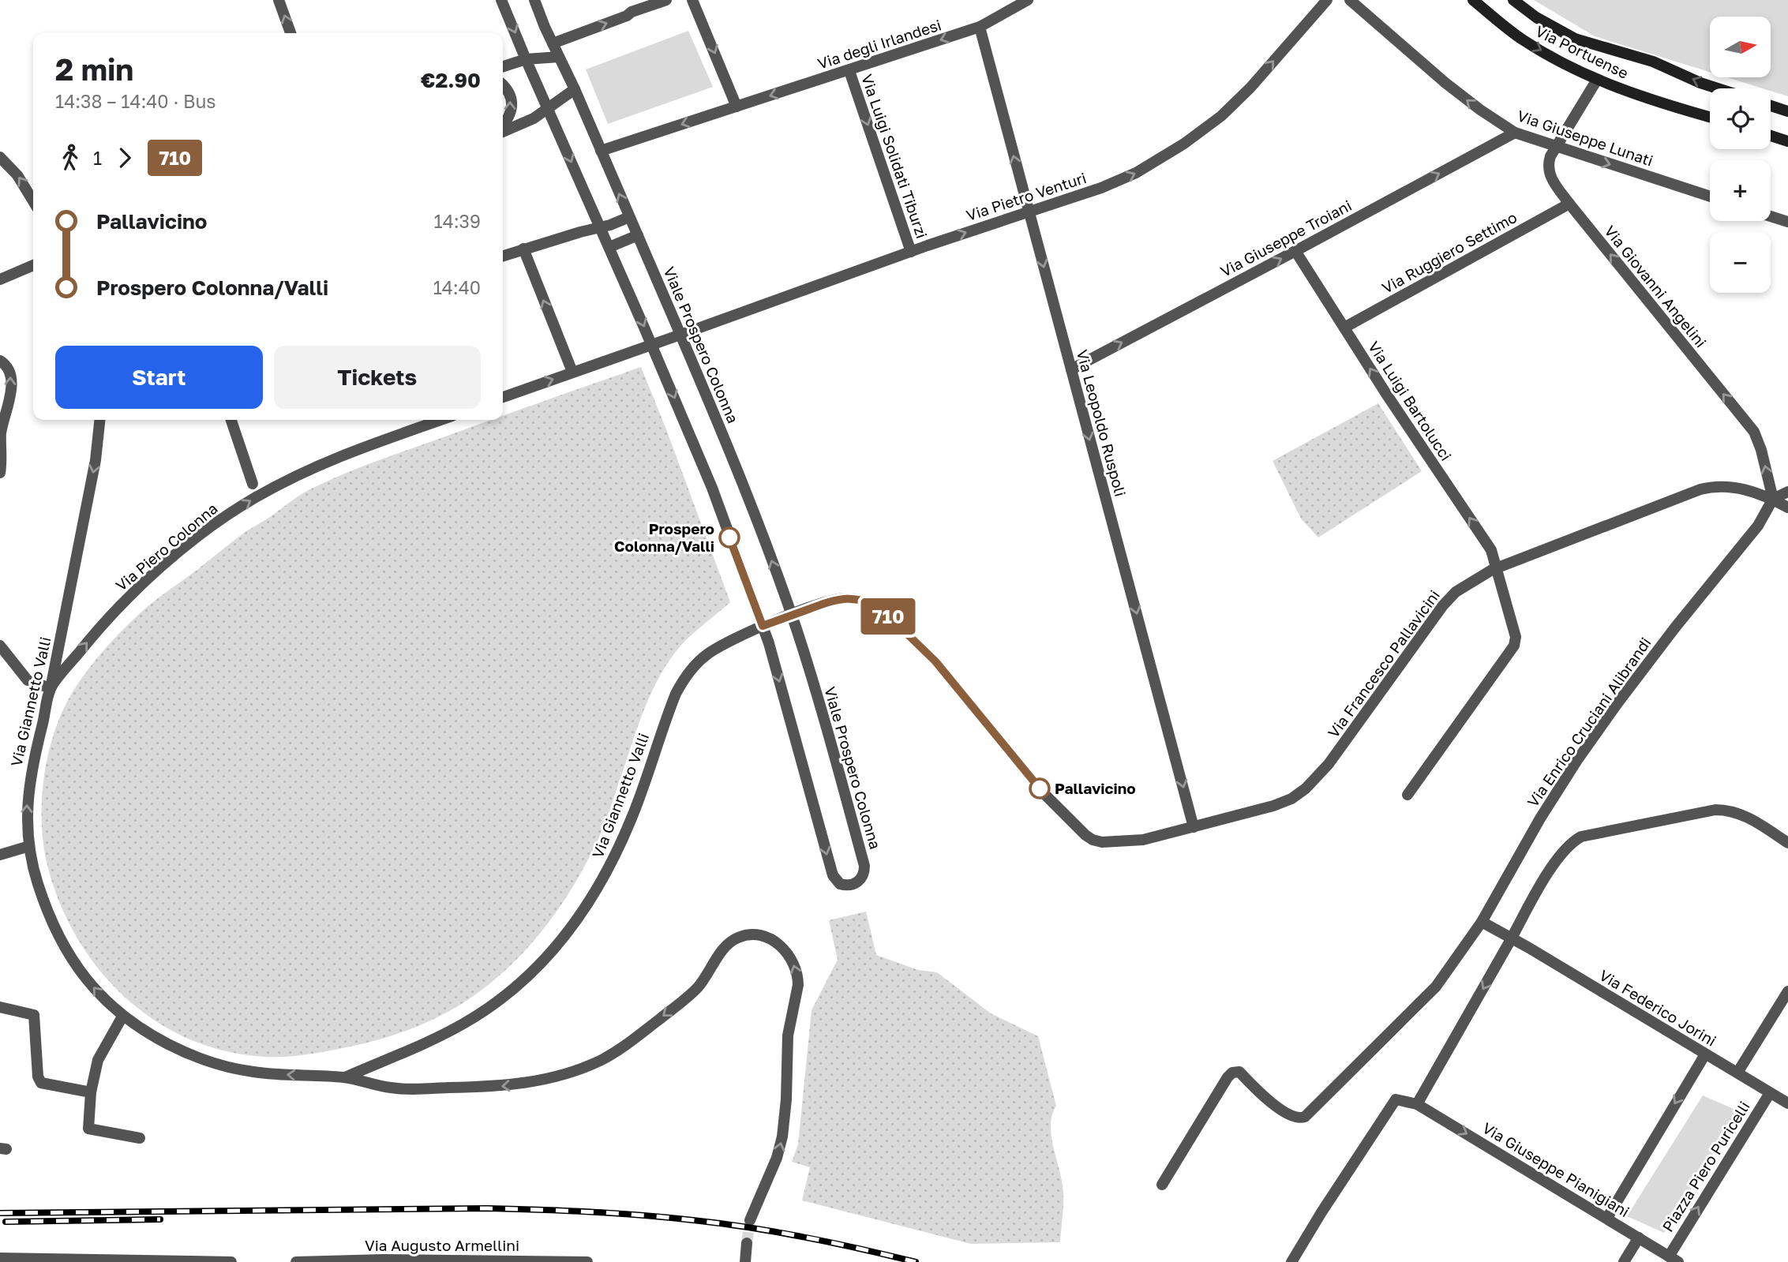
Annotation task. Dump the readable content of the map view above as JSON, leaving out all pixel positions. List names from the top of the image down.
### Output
{
  "streets": {
    "main road": ["Via Portuense"],
    "street": [
      "Via degli Irlandesi",
      "Via Giuseppe Lunati",
      "Via Luigi Solidati Tiburzi",
      "Via Pietro Venturi",
      "Via Giuseppe Troiani",
      "Via Ruggiero Settimo",
      "Via Giovanni Angelini",
      "Viale Prospero Colonna",
      "Via Luigi Bartolucci",
      "Via Leopoldo Ruspoli",
      "Via Piero Colonna",
      "Via Francesco Pallavicini",
      "Via Giannetto Valli",
      "Via Enrico Cruciani Alibrandi",
      "Via Federico Jorini",
      "Piazza Piero Puricelli",
      "Via Giuseppe Pianigiani",
      "Via Augusto Armellini"
    ]
  },
  "crossings": [
    ["Via degli Irlandesi", "Via Luigi Solidati Tiburzi"],
    ["Via degli Irlandesi", "Viale Prospero Colonna"],
    ["Via degli Irlandesi", "Via Leopoldo Ruspoli"],
    ["Via Giuseppe Lunati", "Via Giuseppe Troiani"],
    ["Via Giuseppe Lunati", "Via Giovanni Angelini"],
    ["Via Luigi Solidati Tiburzi", "Via Pietro Venturi"],
    ["Via Pietro Venturi", "Viale Prospero Colonna"],
    ["Via Pietro Venturi", "Via Leopoldo Ruspoli"],
    ["Via Giuseppe Troiani", "Via Luigi Bartolucci"],
    ["Via Giuseppe Troiani", "Via Leopoldo Ruspoli"],
    ["Via Ruggiero Settimo", "Via Giovanni Angelini"],
    ["Via Ruggiero Settimo", "Via Luigi Bartolucci"],
    ["Via Giovanni Angelini", "Via Francesco Pallavicini"],
    ["Via Giovanni Angelini", "Via Enrico Cruciani Alibrandi"],
    ["Viale Prospero Colonna", "Via Francesco Pallavicini"],
    ["Viale Prospero Colonna", "Via Giannetto Valli"],
    ["Via Luigi Bartolucci", "Via Francesco Pallavicini"],
    ["Via Leopoldo Ruspoli", "Via Francesco Pallavicini"],
    ["Via Piero Colonna", "Via Giannetto Valli"],
    ["Via Francesco Pallavicini", "Via Giannetto Valli"],
    ["Via Francesco Pallavicini", "Via Enrico Cruciani Alibrandi"],
    ["Via Federico Jorini", "Piazza Piero Puricelli"],
    ["Piazza Piero Puricelli", "Via Giuseppe Pianigiani"]
  ],
  "one_way": [
    "Via degli Irlandesi",
    "Via Luigi Solidati Tiburzi",
    "Via Pietro Venturi",
    "Via Giuseppe Troiani",
    "Via Giovanni Angelini",
    "Via Luigi Bartolucci",
    "Via Piero Colonna",
    "Via Giuseppe Pianigiani"
  ],
  "places": ["Prospero Colonna/Valli", "Pallavicino"],
  "lines": ["bus line 710"],
  "north": "right",
  "page": {
    "on_map": "710",
    "map_buttons": ["+", "−"],
    "heading": ["2 min", "14:38 – 14:40 · Bus", "€2.90"],
    "legs": ["1", "710"],
    "list": [
      {
        "name": "Pallavicino",
        "value": "14:39"
      },
      {
        "name": "Prospero Colonna/Valli",
        "value": "14:40"
      }
    ],
    "buttons": ["Start", "Tickets"]
  }
}
